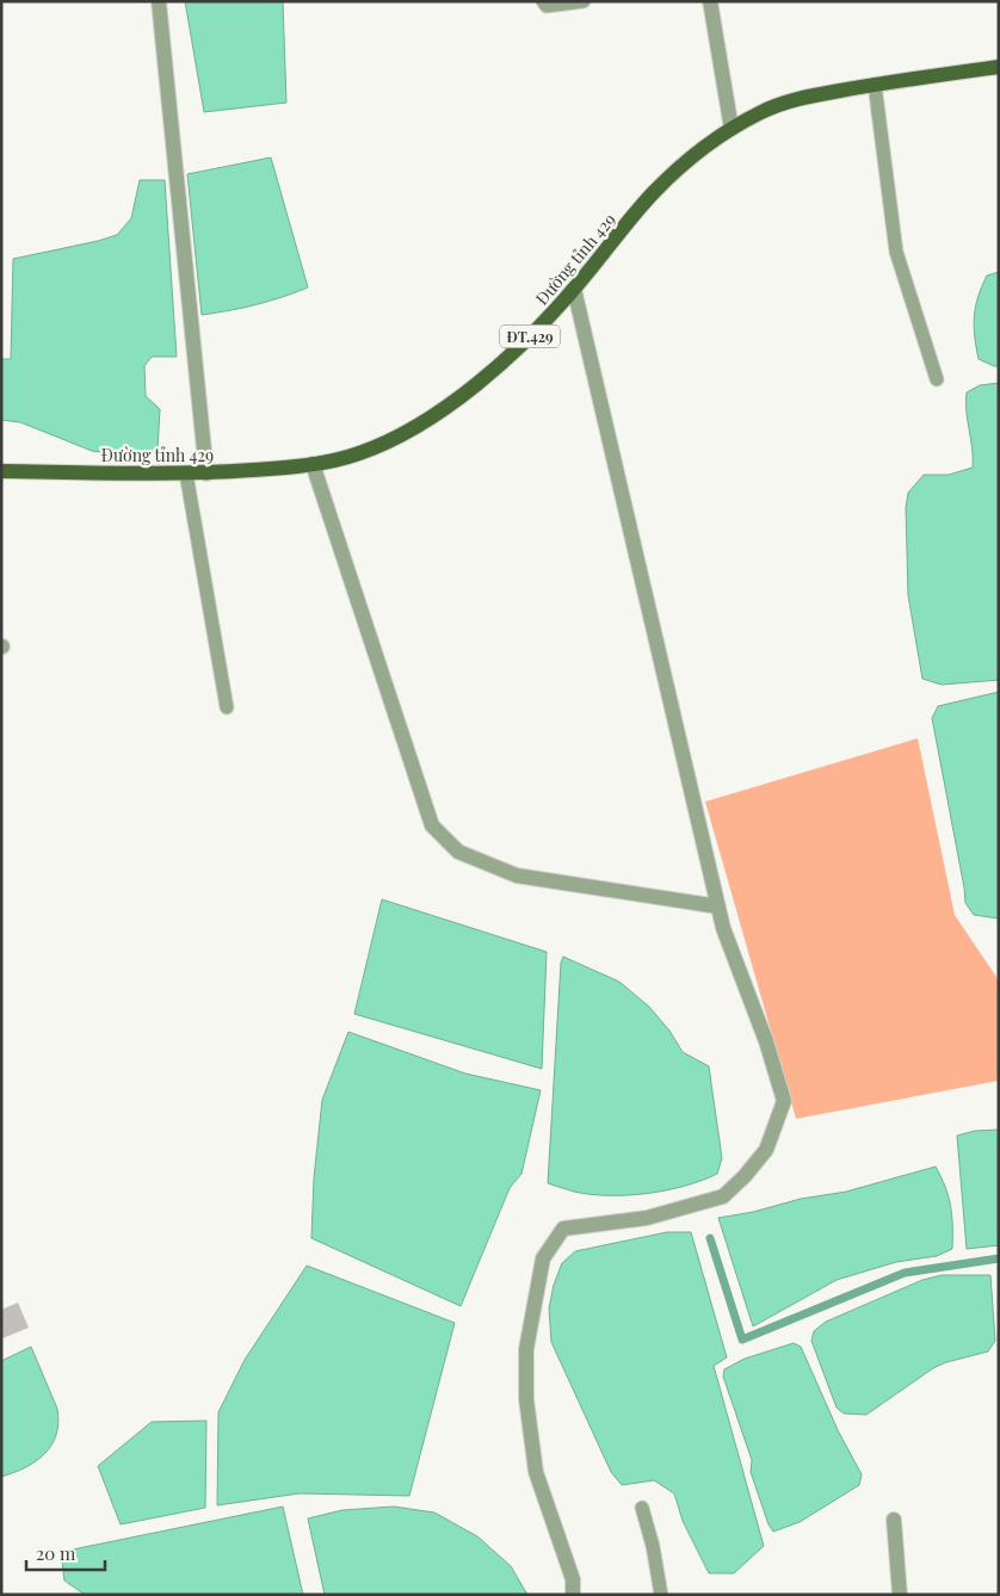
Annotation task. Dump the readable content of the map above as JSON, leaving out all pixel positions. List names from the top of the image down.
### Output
{
  "streets": {
    "main road": ["Đường tỉnh 429", "ĐT.429"]
  },
  "scale_bar": "20 m"
}
